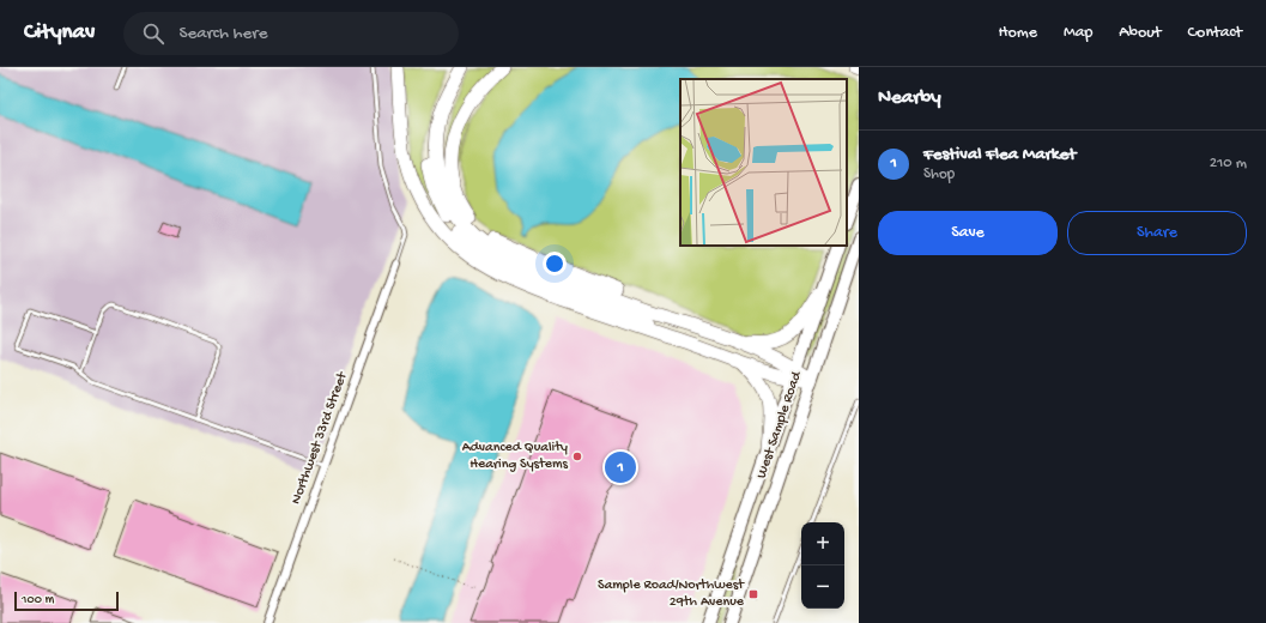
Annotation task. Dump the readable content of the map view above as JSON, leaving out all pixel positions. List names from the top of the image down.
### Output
{
  "streets": {
    "main road": ["West Sample Road"],
    "street": ["Northwest 33rd Street"]
  },
  "places": {
    "other": ["Advanced Quality Hearing Systems"],
    "transit": ["Sample Road/Northwest 29th Avenue"]
  },
  "scale_bar": "100 m",
  "page": {
    "header": "Citynav",
    "search": "Search here",
    "nav": [
      "Home",
      "Map",
      "About",
      "Contact"
    ],
    "heading": "Nearby",
    "list": [
      {
        "mark": "1",
        "name": "Festival Flea Market",
        "note": "Shop",
        "value": "210 m"
      }
    ],
    "buttons": ["Save", "Share"],
    "pins": "1",
    "map_buttons": ["+", "−"],
    "scale": "100 m"
  }
}
